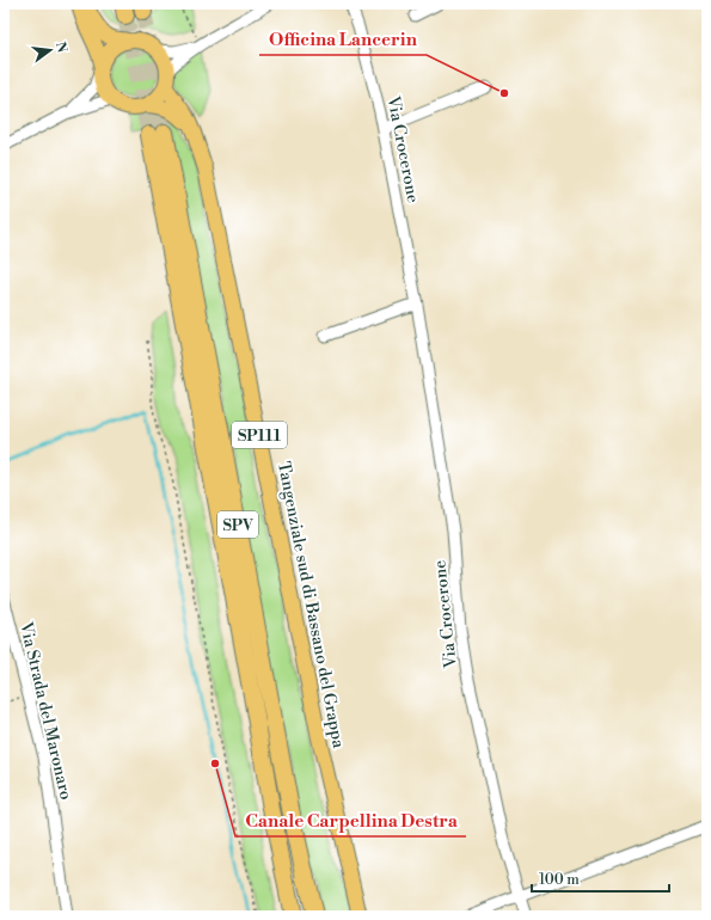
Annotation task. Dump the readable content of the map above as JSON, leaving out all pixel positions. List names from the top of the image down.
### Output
{
  "streets": {
    "highway": ["SPV"],
    "main road": ["SP111", "Tangenziale sud di Bassano del Grappa"],
    "street": ["Via Crocerone", "Via Strada del Maronaro"]
  },
  "places": ["Officina Lancerin", "Canale Carpellina Destra"],
  "scale_bar": "100 m",
  "north": "right"
}
